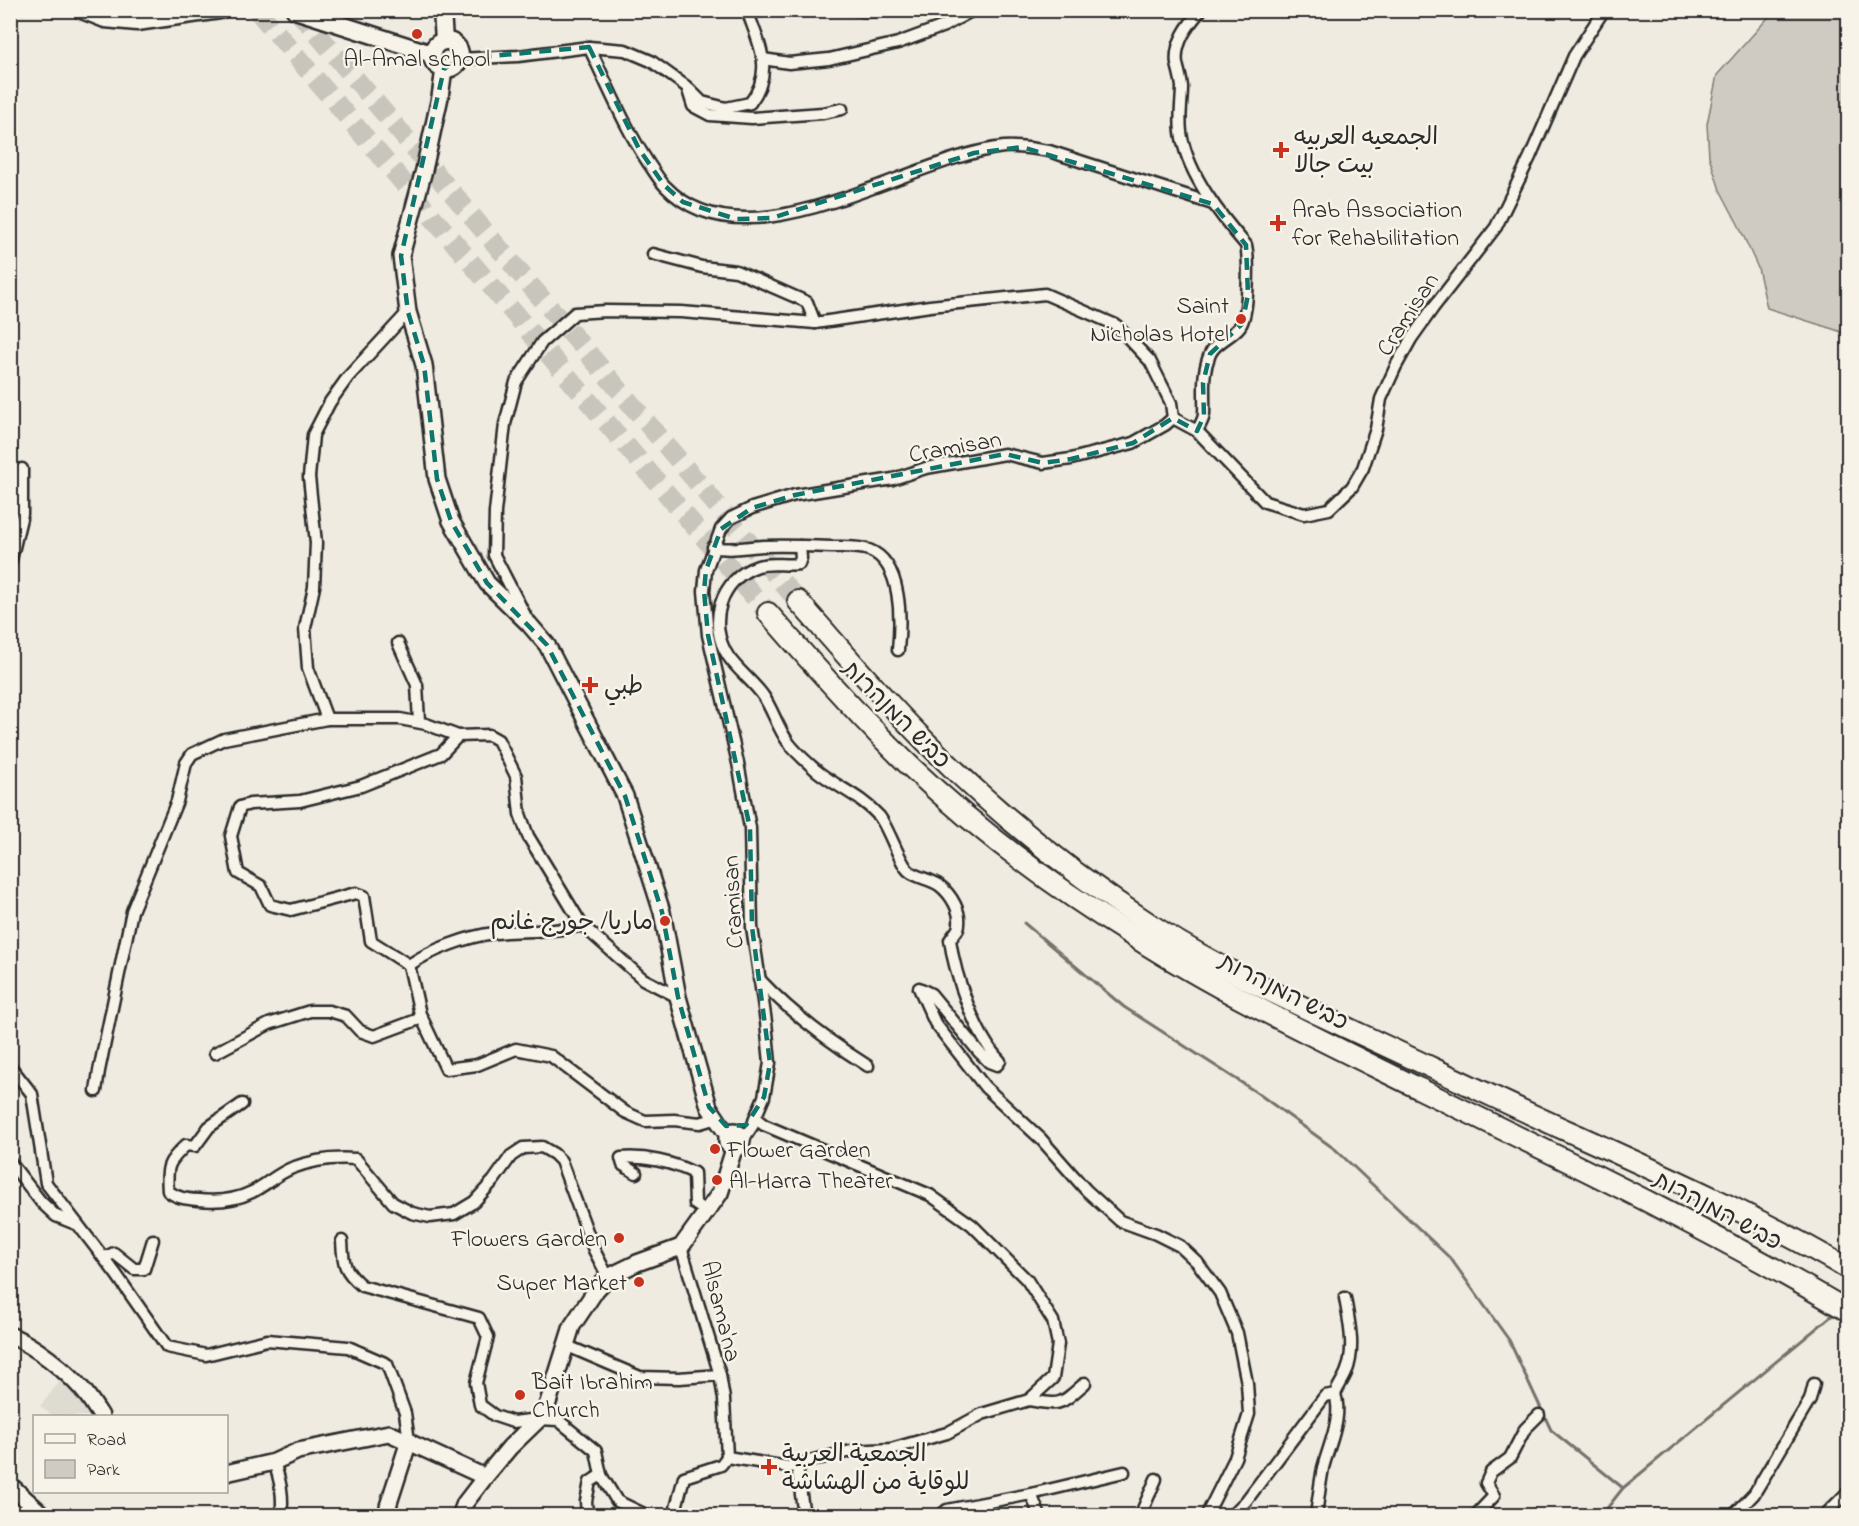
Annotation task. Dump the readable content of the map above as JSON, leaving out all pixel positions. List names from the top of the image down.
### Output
{
  "streets": {
    "highway": ["כביש המנהרות"],
    "street": ["Cramisan", "Alsama'na"]
  },
  "crossings": [
    ["Cramisan", "Alsama'na"]
  ],
  "places": {
    "other": [
      "Al-Amal school",
      "Saint Nicholas Hotel",
      "ماريا/ جورج غانم",
      "Flower Garden",
      "Al-Harra Theater",
      "Flowers Garden",
      "Super Market",
      "Bait Ibrahim Church"
    ],
    "health": [
      "الجمعيه العربيه بيت جالا",
      "Arab Association for Rehabilitation",
      "طبي",
      "الجمعية العربية للوقاية من الهشاشة"
    ]
  },
  "legend": ["Road", "Park"]
}
